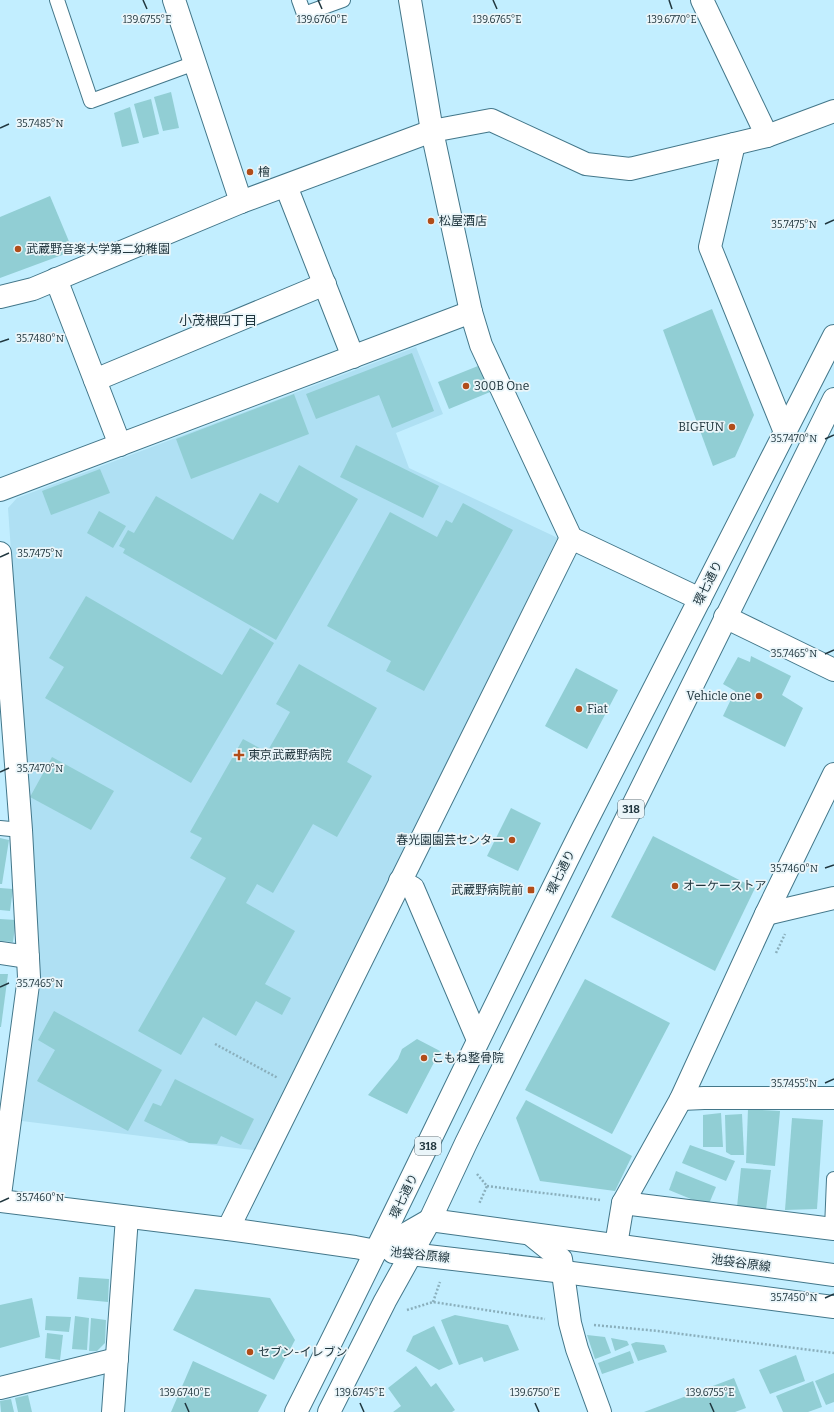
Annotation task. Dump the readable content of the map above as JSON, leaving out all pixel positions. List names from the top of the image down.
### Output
{
  "streets": {
    "street": ["環七通り", "318", "池袋谷原線"]
  },
  "crossings": [
    ["環七通り", "池袋谷原線"],
    ["318", "池袋谷原線"]
  ],
  "districts": ["小茂根四丁目"],
  "places": {
    "other": [
      "檜",
      "松屋酒店",
      "武蔵野音楽大学第二幼稚園",
      "300B One",
      "BIGFUN",
      "Vehicle one",
      "Fiat",
      "春光園園芸センター",
      "オーケーストア",
      "こもね整骨院",
      "セブン-イレブン"
    ],
    "health": ["東京武蔵野病院"],
    "transit": ["武蔵野病院前"]
  },
  "coordinates": [
    "139.6755°E",
    "139.6760°E",
    "139.6765°E",
    "139.6770°E",
    "35.7485°N",
    "35.7475°N",
    "35.7480°N",
    "35.7470°N",
    "35.7465°N",
    "35.7460°N",
    "35.7455°N",
    "35.7450°N",
    "139.6740°E",
    "139.6745°E",
    "139.6750°E"
  ]
}
